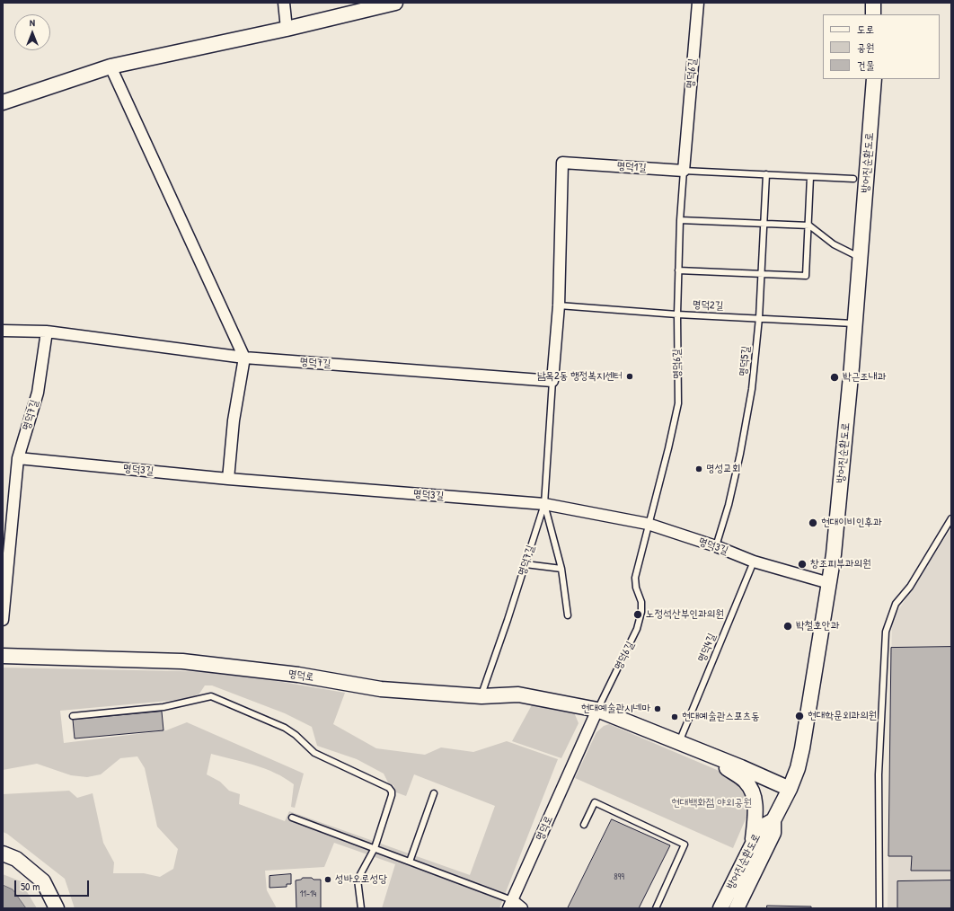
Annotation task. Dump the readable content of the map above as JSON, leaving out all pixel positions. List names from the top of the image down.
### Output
{
  "streets": {
    "street": [
      "명덕6길",
      "방어진순환도로",
      "명덕1길",
      "명덕7길",
      "명덕3길",
      "명덕로"
    ],
    "lane": ["명덕2길", "명덕5길", "명덕4길"]
  },
  "crossings": [
    ["명덕6길", "명덕1길"],
    ["명덕6길", "명덕2길"],
    ["명덕6길", "명덕3길"],
    ["명덕6길", "명덕로"],
    ["방어진순환도로", "명덕2길"],
    ["방어진순환도로", "명덕3길"],
    ["방어진순환도로", "명덕로"],
    ["명덕1길", "명덕2길"],
    ["명덕1길", "명덕5길"],
    ["명덕1길", "명덕7길"],
    ["명덕2길", "명덕5길"],
    ["명덕5길", "명덕3길"],
    ["명덕7길", "명덕3길"],
    ["명덕7길", "명덕로"],
    ["명덕3길", "명덕4길"],
    ["명덕4길", "명덕로"]
  ],
  "parks": ["현대백화점 야외공원"],
  "places": [
    "남목2동 행정복지센터",
    "박근조내과",
    "명성교회",
    "현대이비인후과",
    "창조피부과의원",
    "노정석산부인과의원",
    "박철호안과",
    "현대예술관시네마",
    "현대학문외과의원",
    "현대예술관스포츠동",
    "성바오로성당"
  ],
  "house_numbers": ["899", "11-14"],
  "legend": ["도로", "공원", "건물"],
  "scale_bar": "50 m",
  "north": "top"
}
